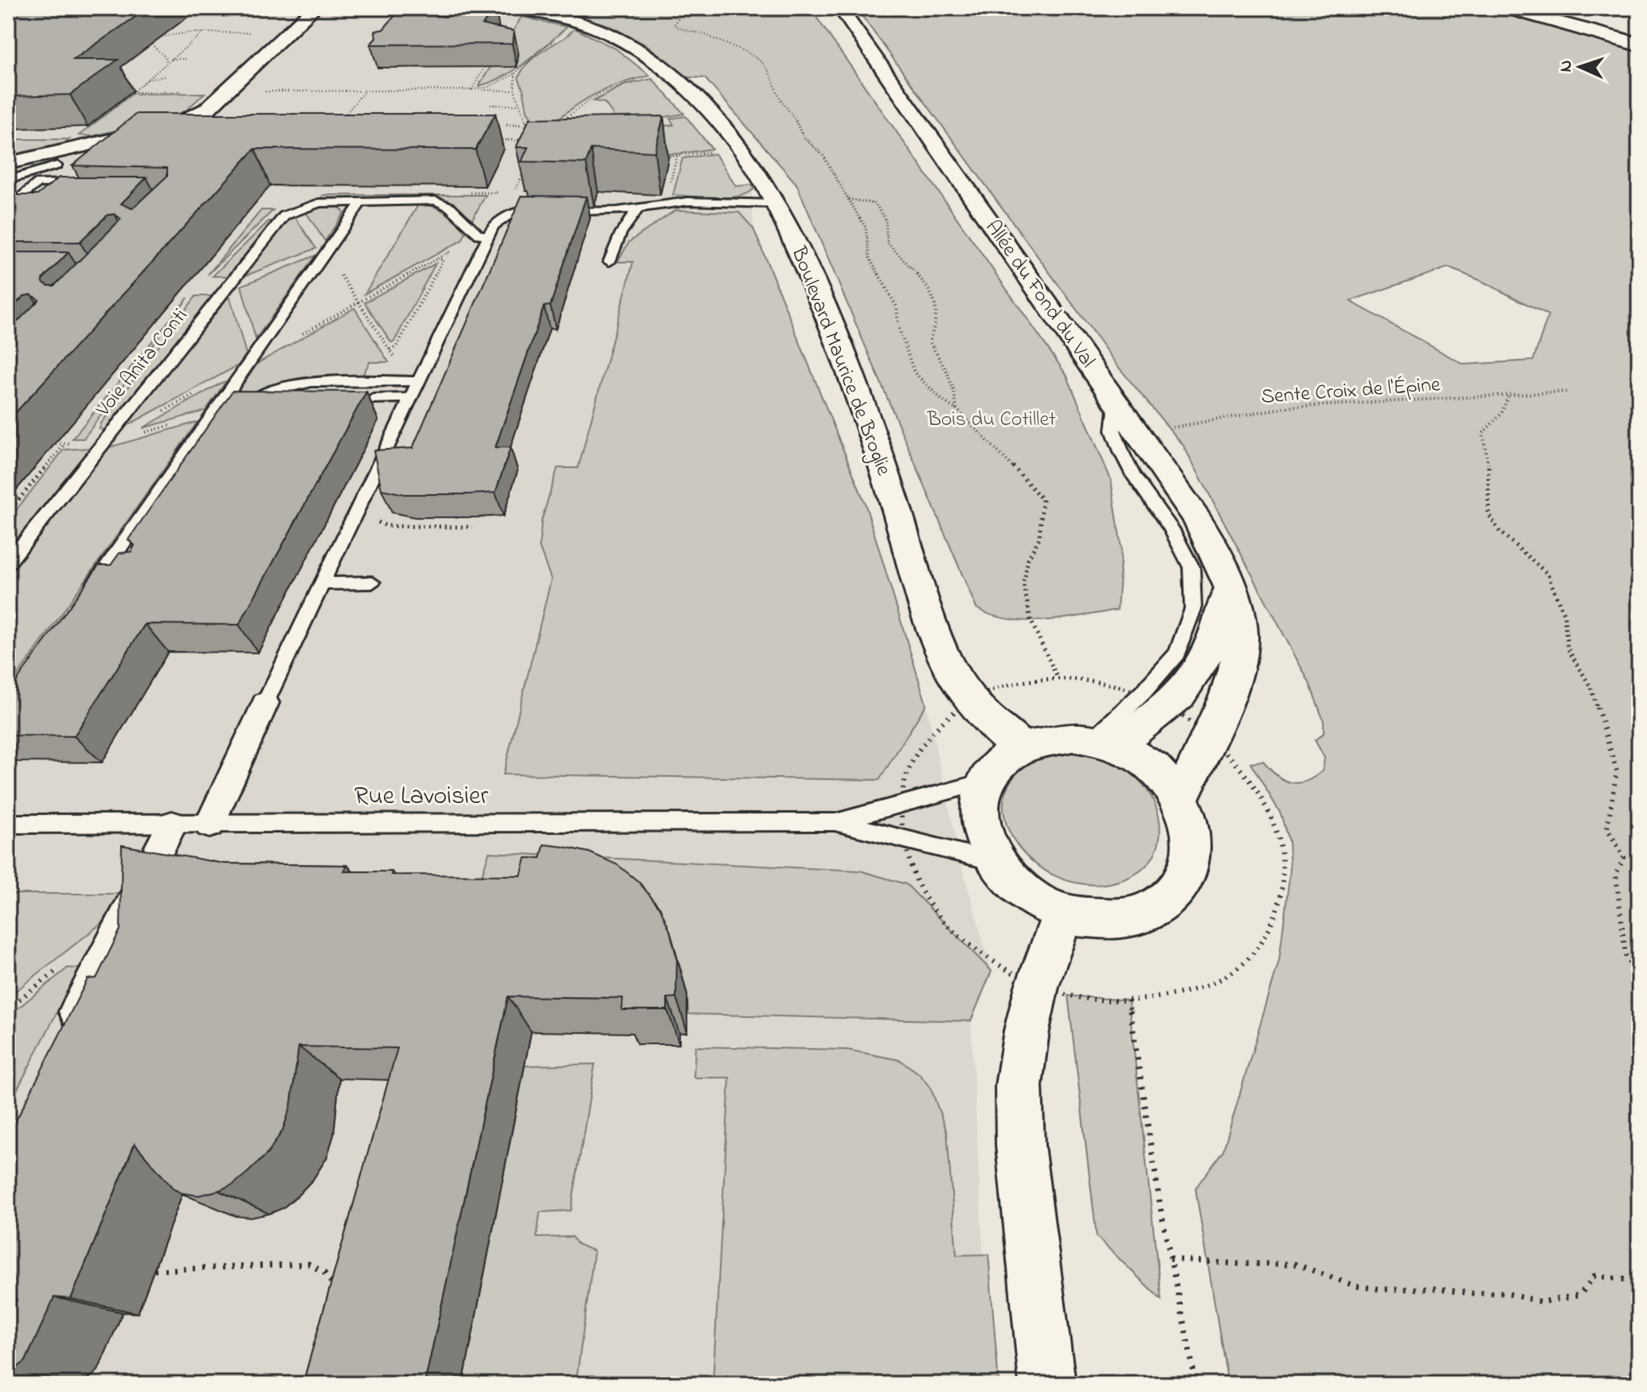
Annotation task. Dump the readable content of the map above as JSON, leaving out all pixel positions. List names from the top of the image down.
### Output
{
  "streets": {
    "street": ["Allée du Fond du Val", "Boulevard Maurice de Broglie"],
    "lane": ["Voie Anita Conti", "Rue Lavoisier"],
    "path": ["Sente Croix de l'Épine"]
  },
  "crossings": [
    ["Allée du Fond du Val", "Boulevard Maurice de Broglie"],
    ["Allée du Fond du Val", "Sente Croix de l'Épine"],
    ["Allée du Fond du Val", "Rue Lavoisier"],
    ["Boulevard Maurice de Broglie", "Rue Lavoisier"]
  ],
  "parks": ["Bois du Cotillet"],
  "north": "left"
}
